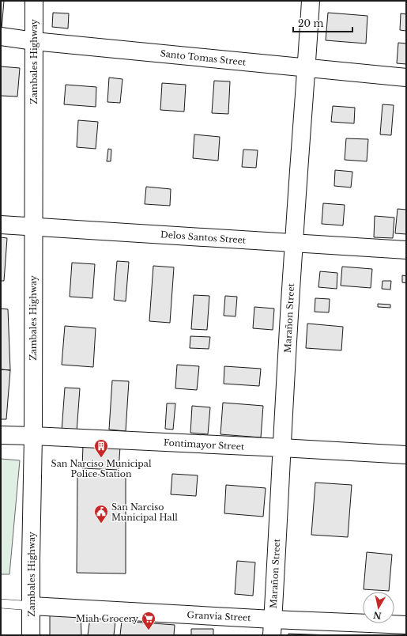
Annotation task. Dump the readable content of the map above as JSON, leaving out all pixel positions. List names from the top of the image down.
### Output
{
  "streets": {
    "street": [
      "Santo Tomas Street",
      "Zambales Highway",
      "Delos Santos Street",
      "Marañon Street",
      "Fontimayor Street",
      "Granvia Street"
    ]
  },
  "crossings": [
    ["Santo Tomas Street", "Zambales Highway"],
    ["Santo Tomas Street", "Marañon Street"],
    ["Zambales Highway", "Delos Santos Street"],
    ["Zambales Highway", "Fontimayor Street"],
    ["Zambales Highway", "Granvia Street"],
    ["Delos Santos Street", "Marañon Street"],
    ["Marañon Street", "Fontimayor Street"],
    ["Marañon Street", "Granvia Street"]
  ],
  "places": {
    "building": ["San Narciso Municipal Police Station"],
    "public building": ["San Narciso Municipal Hall"],
    "supermarket": ["Miah Grocery"]
  },
  "scale_bar": "20 m",
  "north": "bottom"
}
